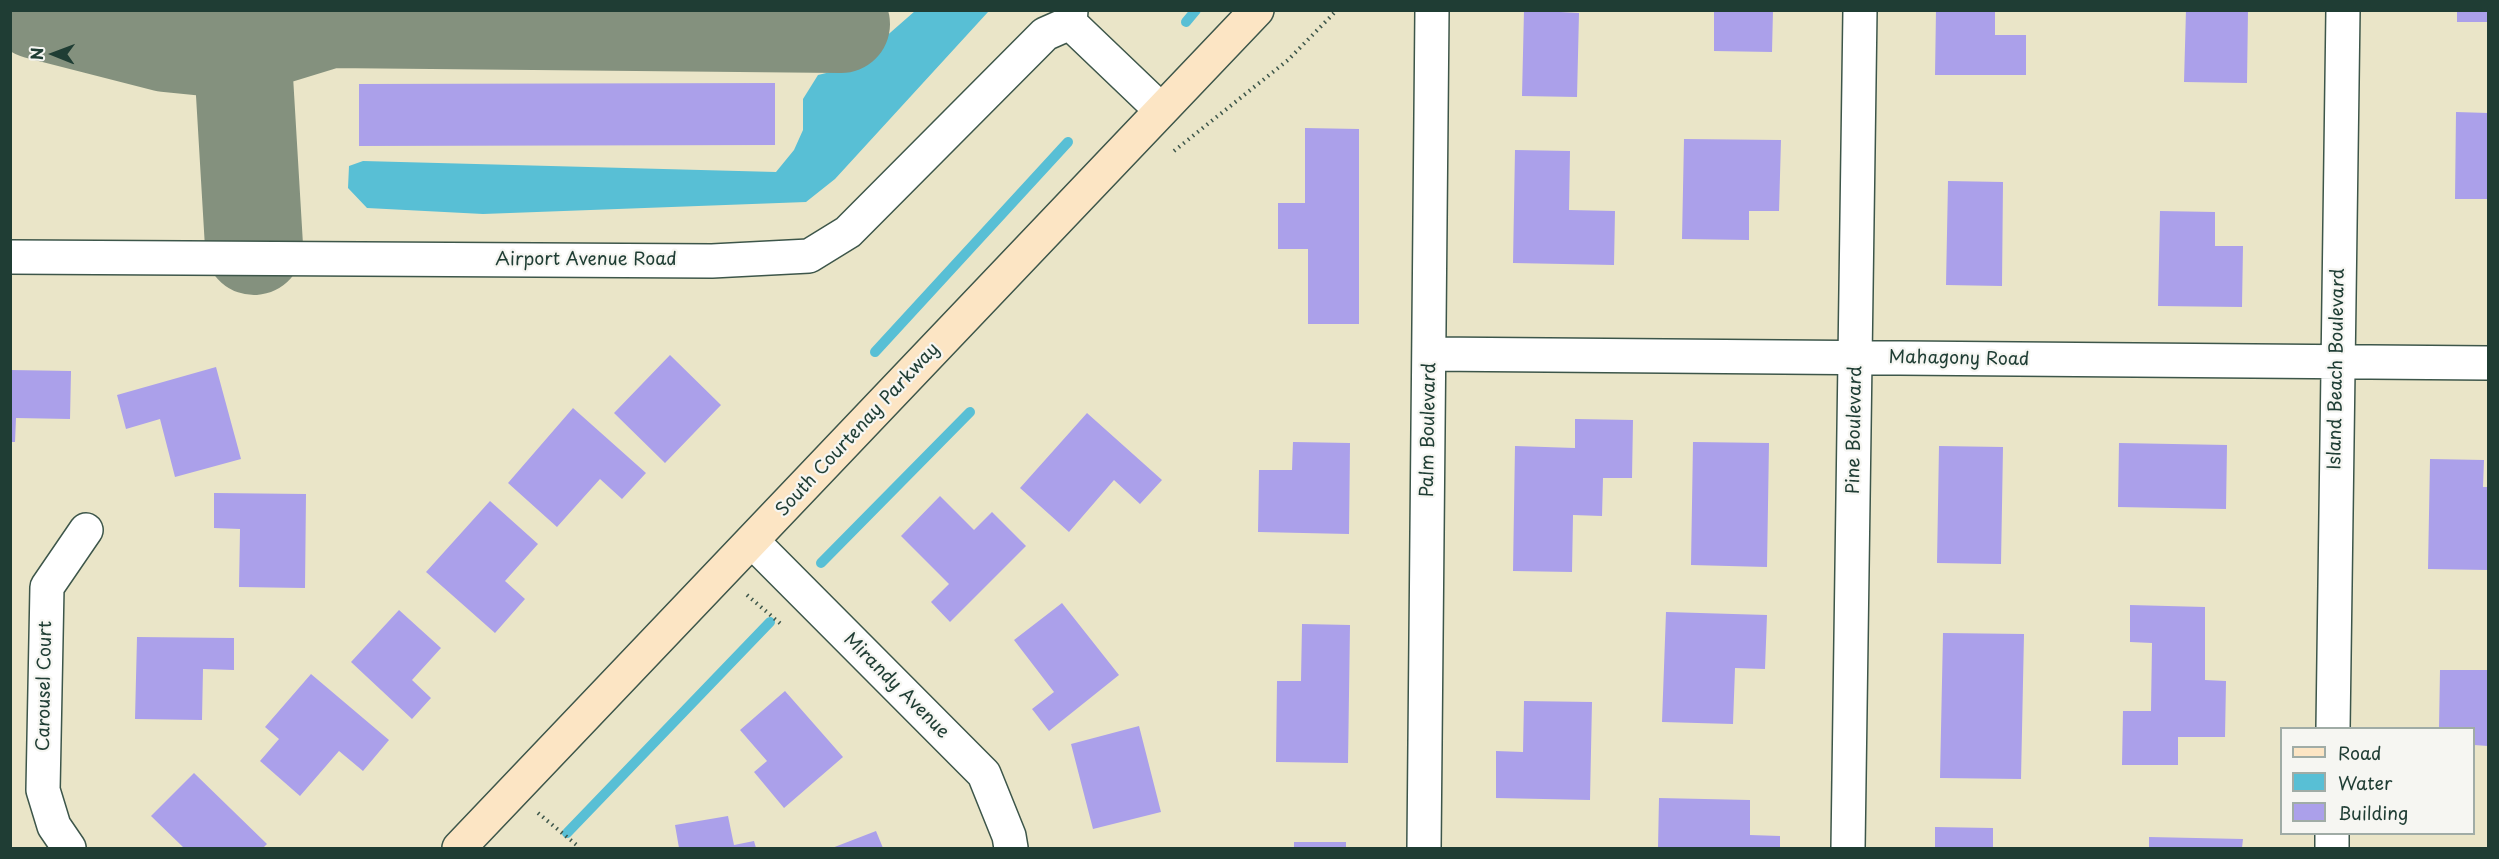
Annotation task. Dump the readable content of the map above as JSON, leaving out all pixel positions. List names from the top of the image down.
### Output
{
  "streets": {
    "main road": ["South Courtenay Parkway"],
    "street": [
      "Airport Avenue Road",
      "Mahagony Road",
      "Island Beach Boulevard",
      "Palm Boulevard",
      "Pine Boulevard",
      "Carousel Court",
      "Mirandy Avenue"
    ]
  },
  "crossings": [
    ["Mahagony Road", "Island Beach Boulevard"],
    ["Mahagony Road", "Palm Boulevard"],
    ["Mahagony Road", "Pine Boulevard"],
    ["South Courtenay Parkway", "Mirandy Avenue"]
  ],
  "legend": ["Road", "Water", "Building"],
  "north": "left"
}
